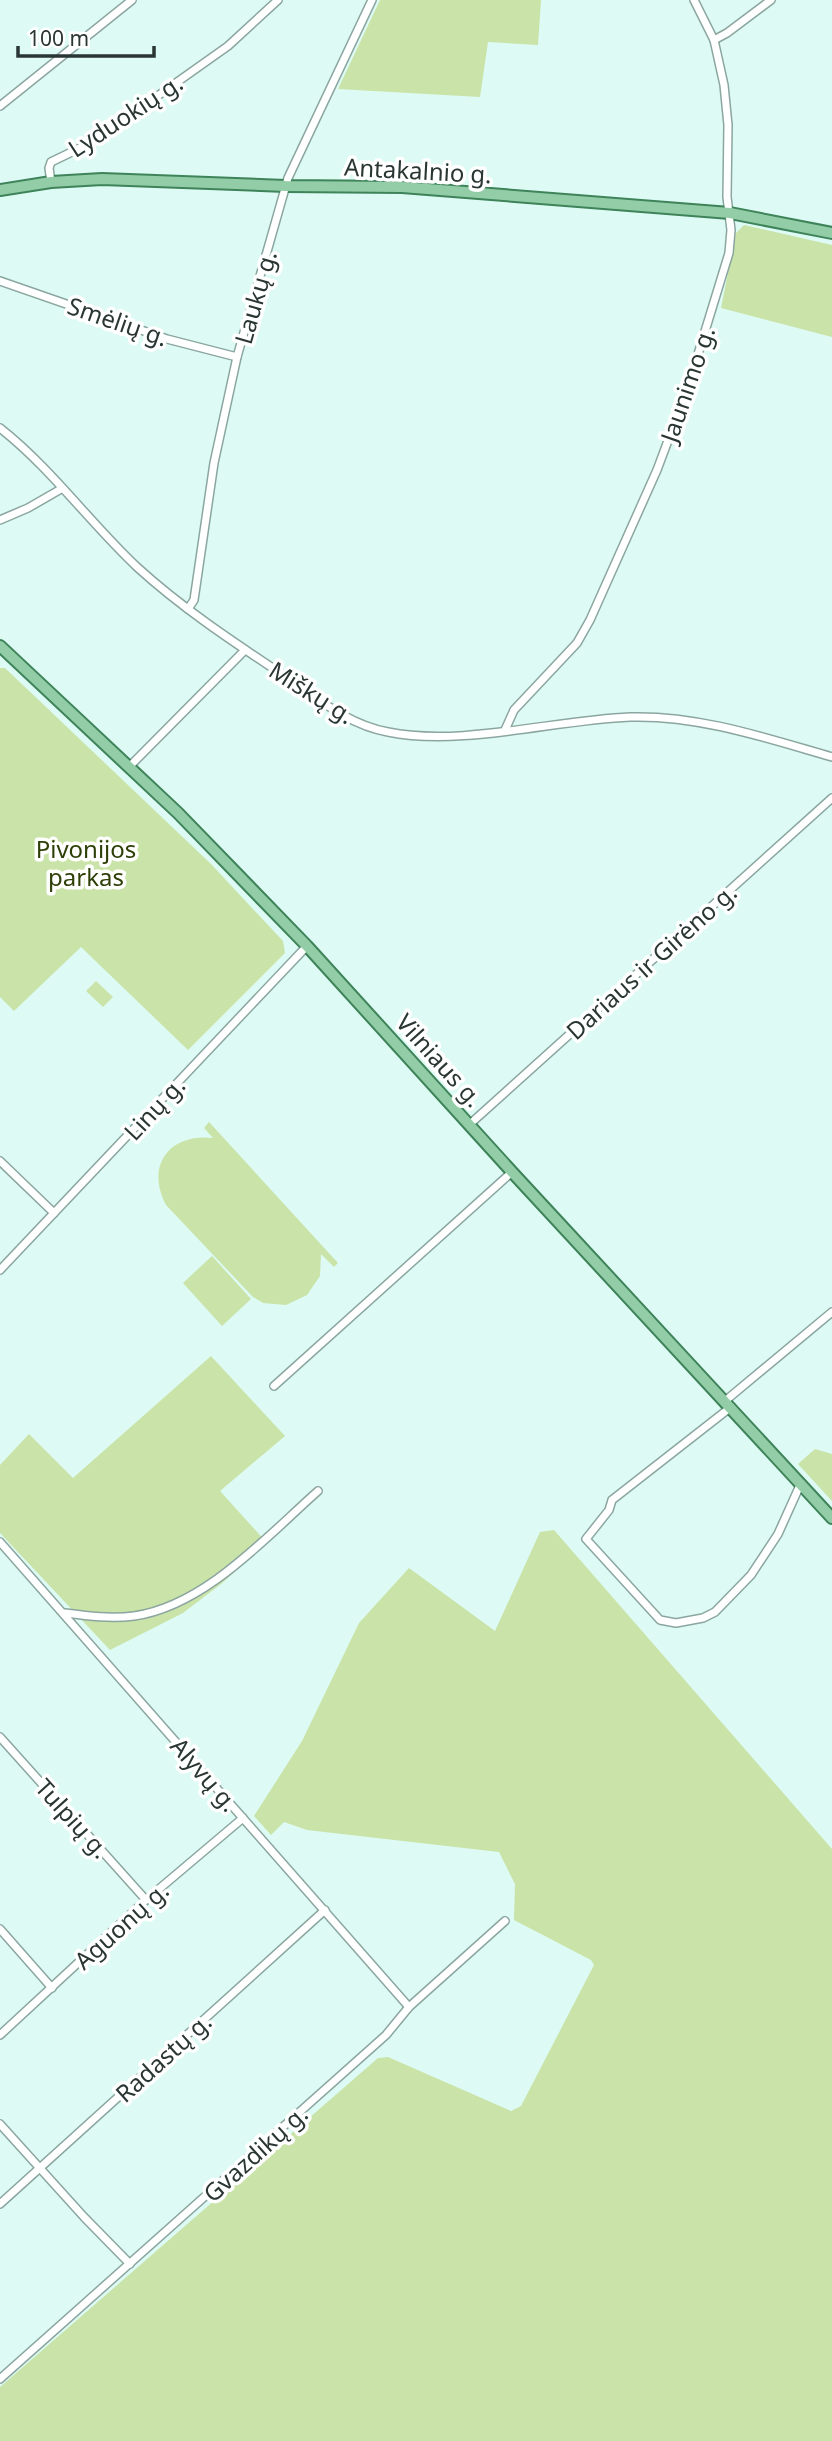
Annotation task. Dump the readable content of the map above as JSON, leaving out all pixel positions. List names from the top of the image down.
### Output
{
  "streets": {
    "main road": ["Antakalnio g.", "Vilniaus g."],
    "street": [
      "Lyduokių g.",
      "Laukų g.",
      "Smėlių g.",
      "Jaunimo g.",
      "Miškų g.",
      "Dariaus ir Girėno g.",
      "Linų g.",
      "Alyvų g.",
      "Tulpių g.",
      "Aguonų g.",
      "Radastų g.",
      "Gvazdikų g."
    ]
  },
  "crossings": [
    ["Lyduokių g.", "Antakalnio g."],
    ["Antakalnio g.", "Laukų g."],
    ["Antakalnio g.", "Jaunimo g."],
    ["Laukų g.", "Smėlių g."],
    ["Laukų g.", "Miškų g."],
    ["Jaunimo g.", "Miškų g."],
    ["Dariaus ir Girėno g.", "Vilniaus g."],
    ["Vilniaus g.", "Linų g."],
    ["Alyvų g.", "Aguonų g."],
    ["Alyvų g.", "Radastų g."],
    ["Alyvų g.", "Gvazdikų g."],
    ["Tulpių g.", "Aguonų g."]
  ],
  "parks": ["Pivonijos parkas"],
  "scale_bar": "100 m"
}
